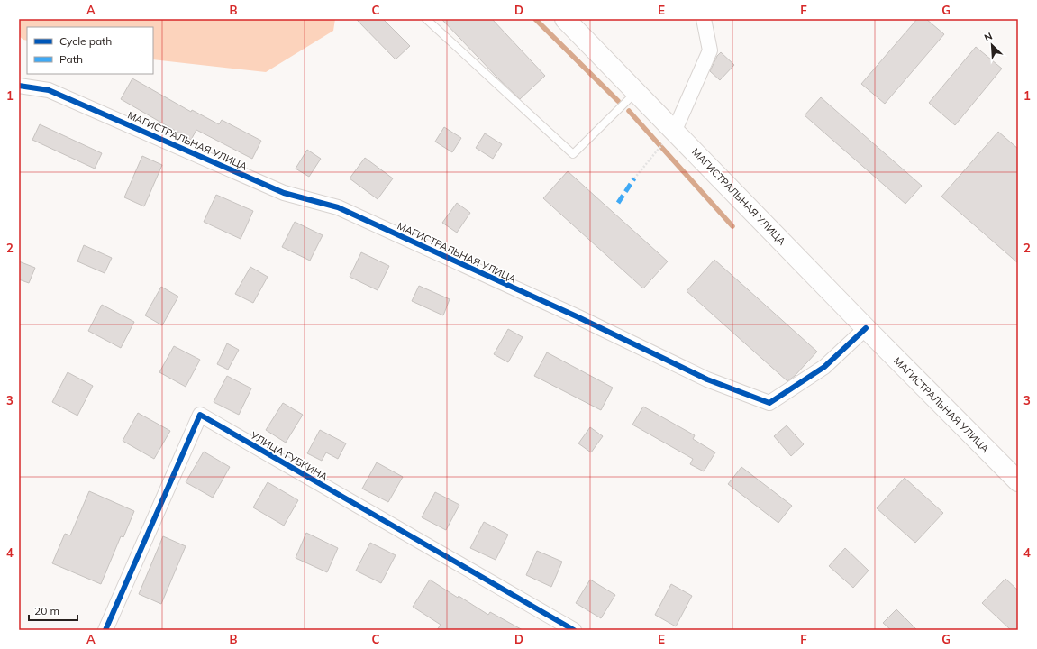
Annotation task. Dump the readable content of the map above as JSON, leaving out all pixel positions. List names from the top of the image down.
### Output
{
  "streets": {
    "main road": ["МАГИСТРАЛЬНАЯ УЛИЦА"],
    "street": ["УЛИЦА ГУБКИНА"]
  },
  "legend": ["Cycle path", "Path"],
  "scale_bar": "20 m",
  "north": "top left",
  "grid": {
    "columns": [
      "A",
      "B",
      "C",
      "D",
      "E",
      "F",
      "G"
    ],
    "rows": [
      "1",
      "2",
      "3",
      "4"
    ]
  }
}
